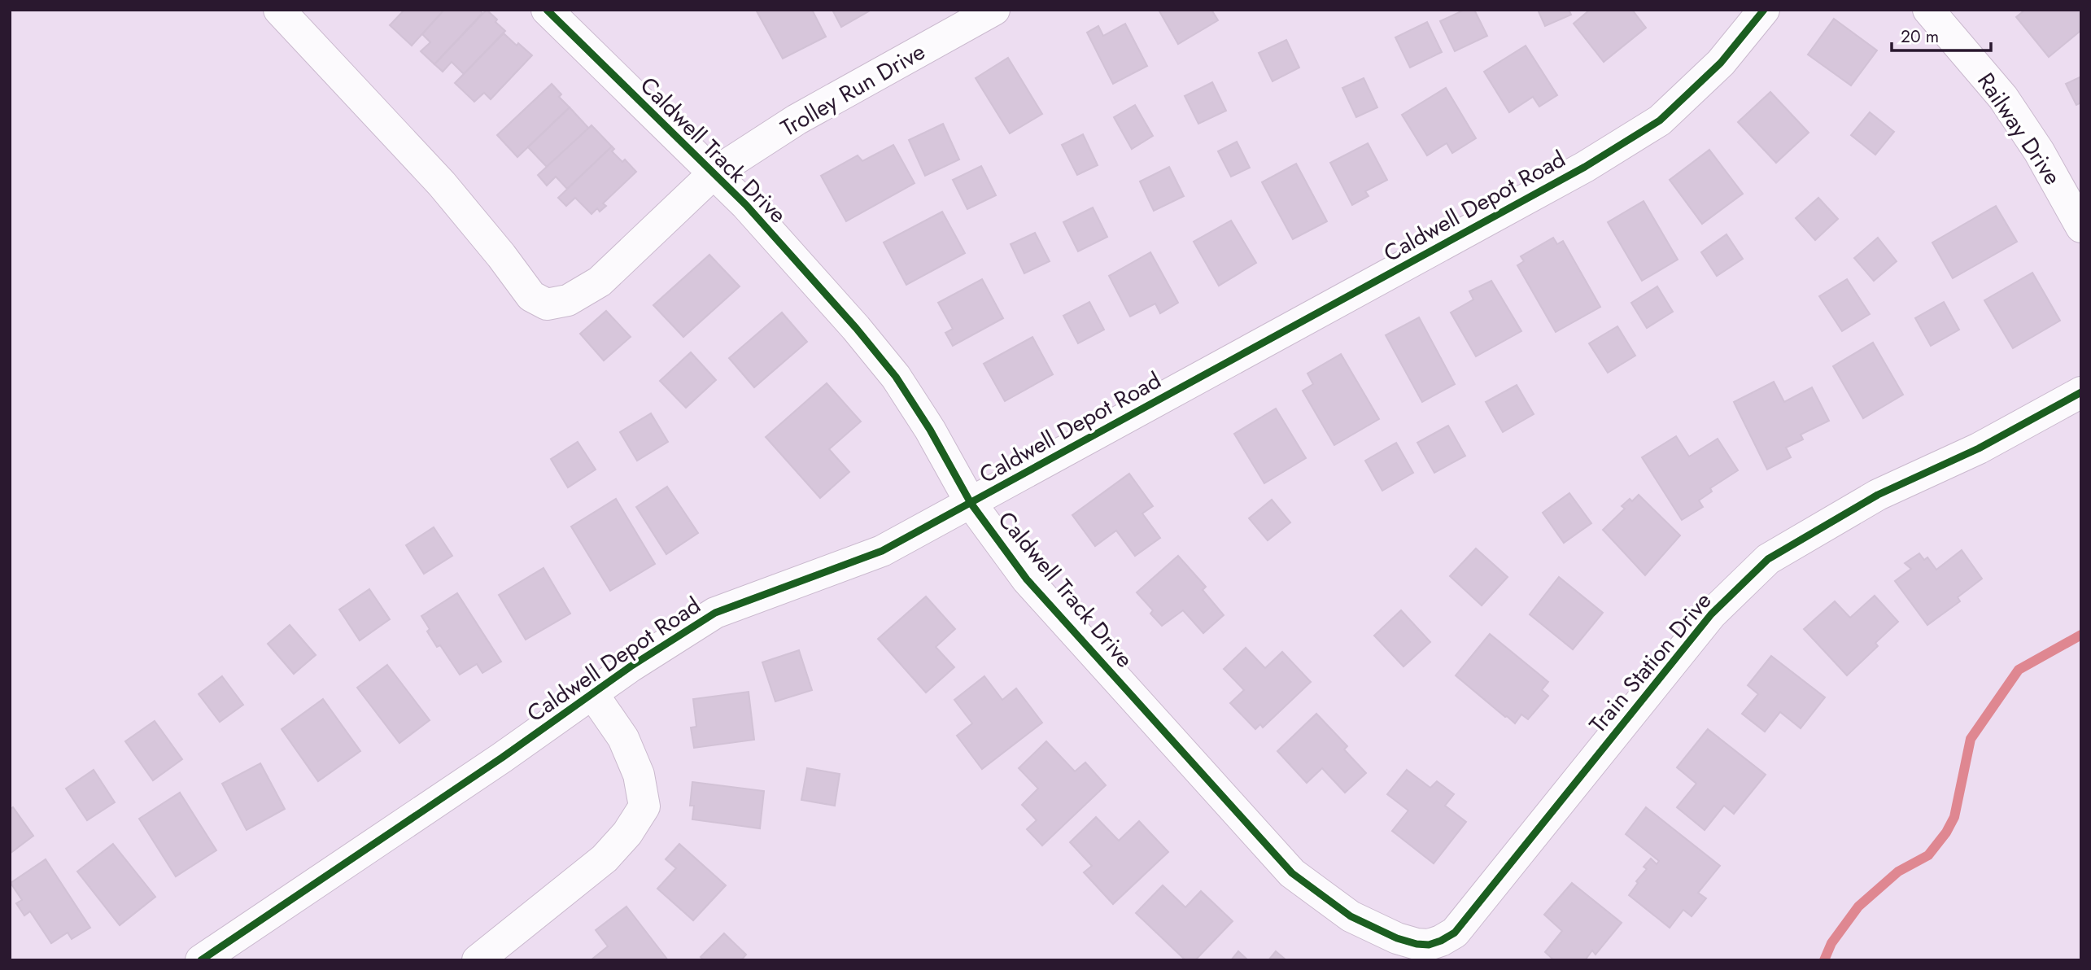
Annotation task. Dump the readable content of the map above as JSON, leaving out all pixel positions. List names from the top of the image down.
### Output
{
  "streets": {
    "street": [
      "Trolley Run Drive",
      "Railway Drive",
      "Caldwell Track Drive",
      "Caldwell Depot Road",
      "Train Station Drive"
    ]
  },
  "crossings": [
    ["Trolley Run Drive", "Caldwell Track Drive"],
    ["Caldwell Track Drive", "Caldwell Depot Road"],
    ["Caldwell Track Drive", "Train Station Drive"]
  ],
  "scale_bar": "20 m"
}
